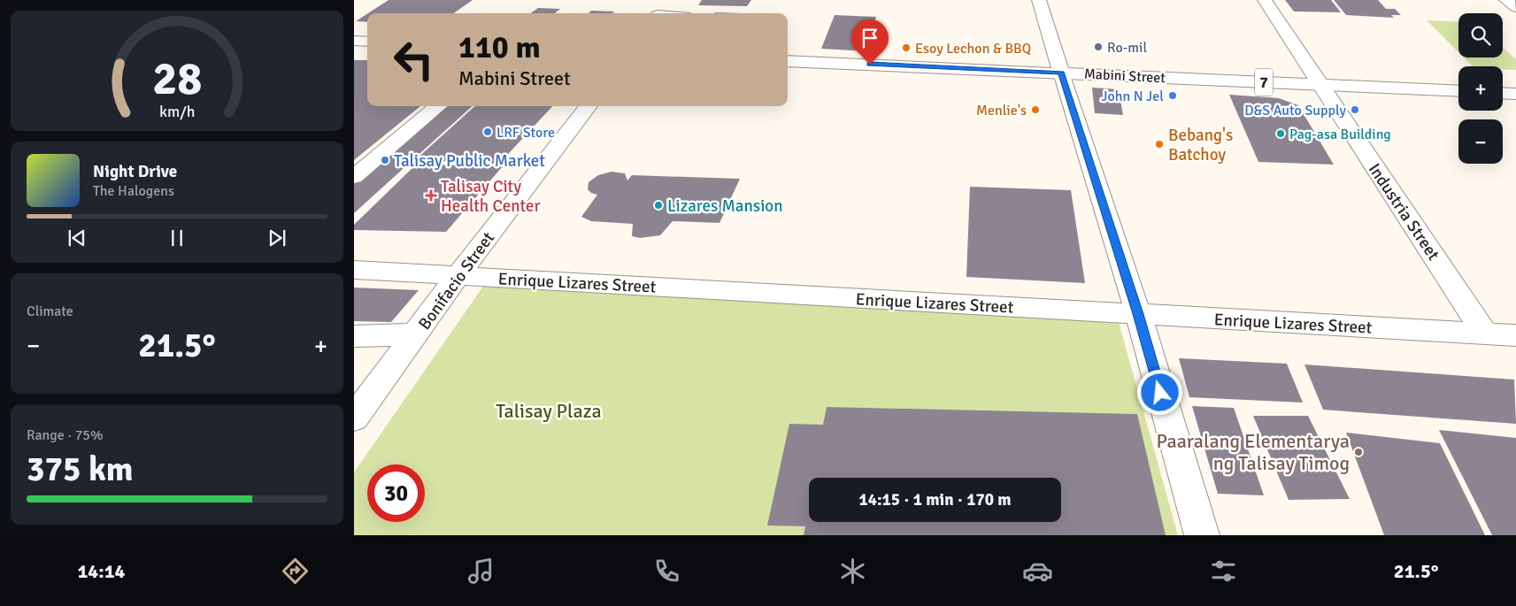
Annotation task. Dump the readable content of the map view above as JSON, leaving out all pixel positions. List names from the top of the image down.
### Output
{
  "streets": {
    "street": [
      "Mabini Street",
      "7",
      "Industria Street",
      "Bonifacio Street",
      "Enrique Lizares Street"
    ]
  },
  "crossings": [
    ["Mabini Street", "Industria Street"],
    ["Industria Street", "Enrique Lizares Street"],
    ["Bonifacio Street", "Enrique Lizares Street"]
  ],
  "parks": ["Talisay Plaza"],
  "places": {
    "other": [
      "Ro-mil",
      "Esoy Lechon & BBQ",
      "John N Jel",
      "Menlie's",
      "D&S Auto Supply",
      "LRF Store",
      "Pag-asa Building",
      "Bebang's Batchoy",
      "Talisay Public Market",
      "Lizares Mansion",
      "Paaralang Elementarya ng Talisay Timog"
    ],
    "health": ["Talisay City Health Center"]
  },
  "page": {
    "map_buttons": ["+", "−"],
    "turn": ["110 m", "Mabini Street"],
    "song": ["Night Drive", "The Halogens"],
    "tile": [
      "Climate",
      ["Range · 75%", "375 km"]
    ],
    "heat": ["−", "21.5°", "+"],
    "limit": "30",
    "trip": "14:15 · 1 min · 170 m",
    "tabs": ["14:14", "21.5°"],
    "gauge": ["28", "km/h"]
  }
}
